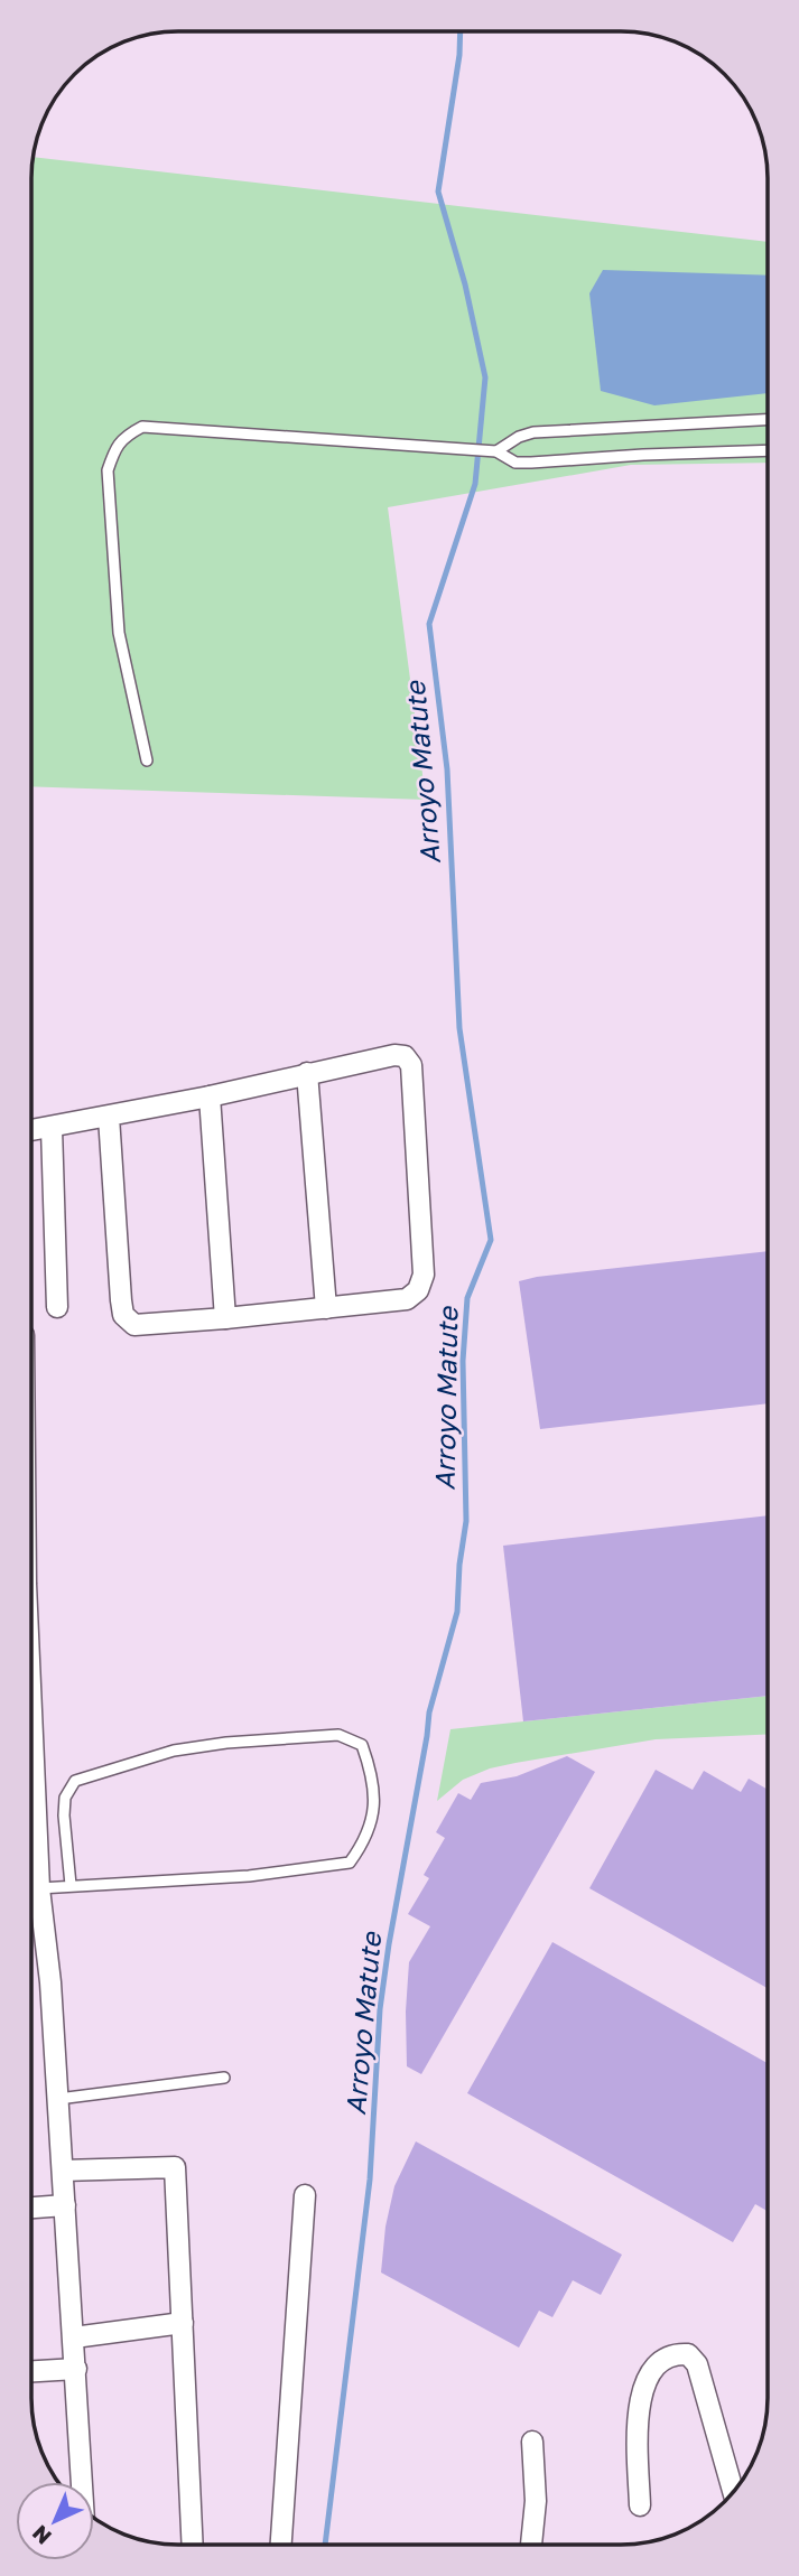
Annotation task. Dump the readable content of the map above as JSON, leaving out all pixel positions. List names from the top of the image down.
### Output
{
  "water": ["Arroyo Matute"],
  "north": "bottom left"
}
